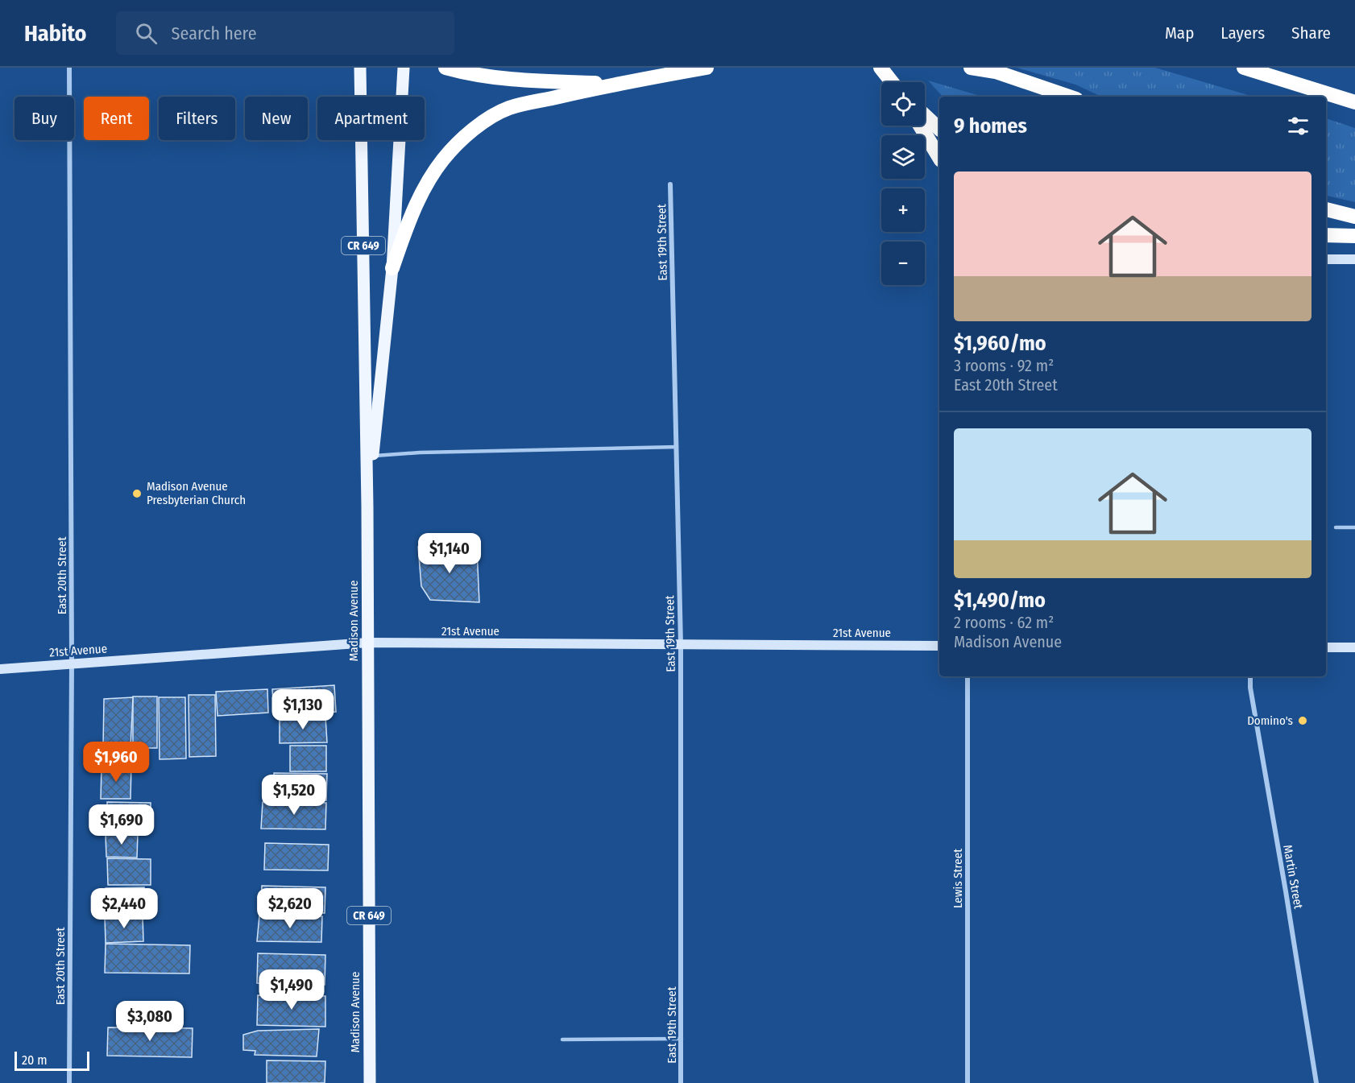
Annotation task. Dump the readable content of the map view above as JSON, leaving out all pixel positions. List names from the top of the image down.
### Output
{
  "streets": {
    "main road": ["CR 649", "Madison Avenue"],
    "street": [
      "East 19th Street",
      "East 20th Street",
      "21st Avenue",
      "Martin Street",
      "Lewis Street"
    ]
  },
  "crossings": [
    ["East 19th Street", "21st Avenue"],
    ["East 20th Street", "21st Avenue"],
    ["Madison Avenue", "21st Avenue"]
  ],
  "places": ["Madison Avenue Presbyterian Church", "Domino's"],
  "scale_bar": "20 m",
  "page": {
    "header": "Habito",
    "search": "Search here",
    "nav": ["Map", "Layers", "Share"],
    "map_buttons": ["+", "−"],
    "chip": [
      "Buy",
      "Rent",
      "Filters",
      "New",
      "Apartment"
    ],
    "heading": "9 homes",
    "list": [
      {
        "name": "$1,960/mo",
        "note": "3 rooms · 92 m² · East 20th Street"
      },
      {
        "name": "$1,490/mo",
        "note": "2 rooms · 62 m² · Madison Avenue"
      }
    ],
    "price": [
      "$1,140",
      "$1,130",
      "$1,960",
      "$1,520",
      "$1,690",
      "$2,440",
      "$2,620",
      "$1,490",
      "$3,080"
    ],
    "scale": "20 m"
  }
}
